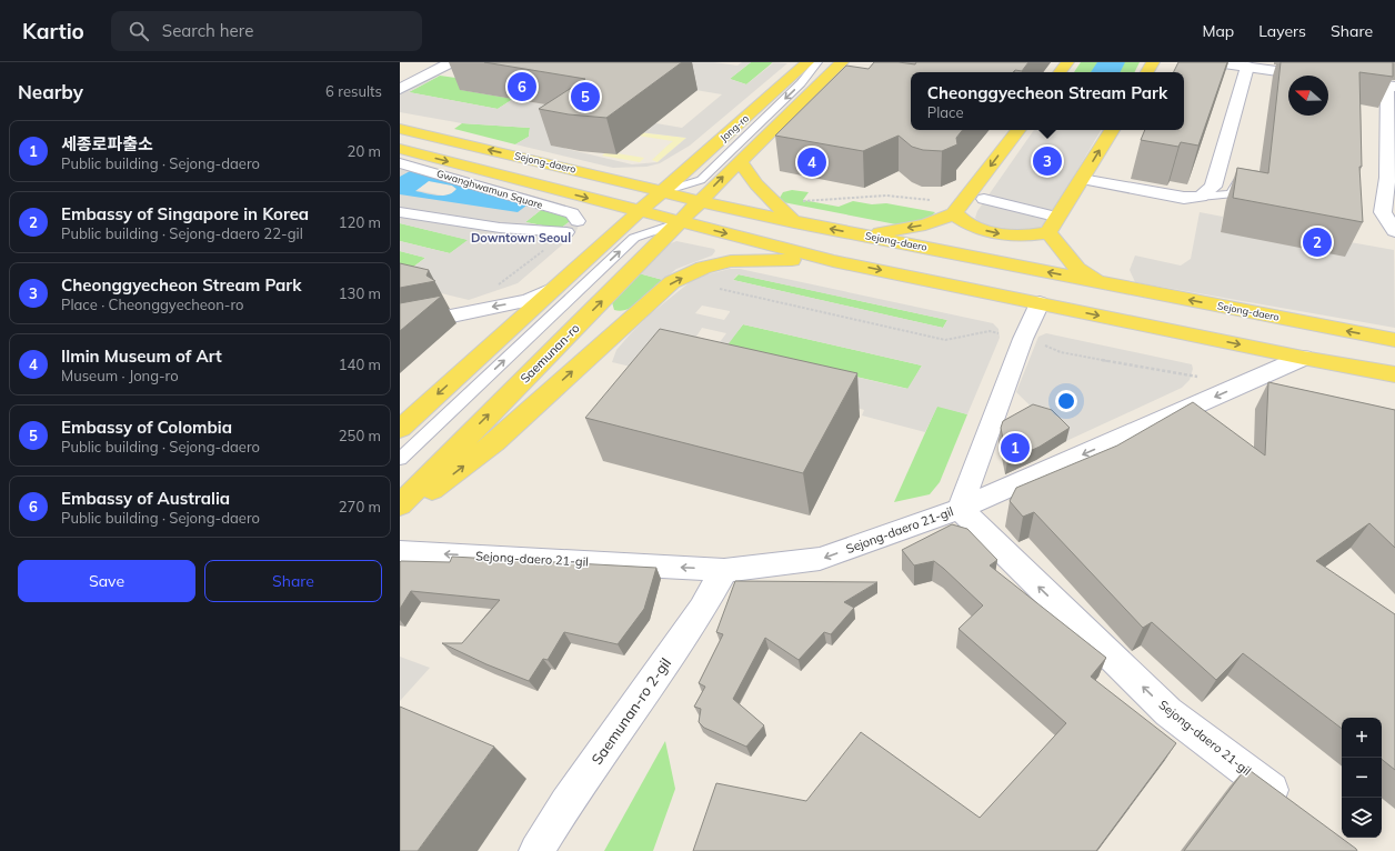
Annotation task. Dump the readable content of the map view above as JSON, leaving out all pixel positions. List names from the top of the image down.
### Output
{
  "streets": {
    "main road": ["Jong-ro", "Sejong-daero", "Saemunan-ro"],
    "street": ["Gwanghwamun Square", "Sejong-daero 21-gil", "Saemunan-ro 2-gil"]
  },
  "crossings": [
    ["Jong-ro", "Sejong-daero"],
    ["Sejong-daero", "Saemunan-ro"],
    ["Sejong-daero 21-gil", "Saemunan-ro 2-gil"]
  ],
  "one_way": ["Sejong-daero 21-gil"],
  "districts": ["Downtown Seoul"],
  "north": "left",
  "page": {
    "header": "Kartio",
    "search": "Search here",
    "nav": ["Map", "Layers", "Share"],
    "heading": ["Nearby", "6 results"],
    "pins": [
      "6",
      "5",
      "3",
      "4",
      "2",
      "1"
    ],
    "popup": ["Cheonggyecheon Stream Park", "Place"],
    "list": [
      {
        "mark": "1",
        "name": "세종로파출소",
        "note": "Public building · Sejong-daero",
        "value": "20 m"
      },
      {
        "mark": "2",
        "name": "Embassy of Singapore in Korea",
        "note": "Public building · Sejong-daero 22-gil",
        "value": "120 m"
      },
      {
        "mark": "3",
        "name": "Cheonggyecheon Stream Park",
        "note": "Place · Cheonggyecheon-ro",
        "value": "130 m"
      },
      {
        "mark": "4",
        "name": "Ilmin Museum of Art",
        "note": "Museum · Jong-ro",
        "value": "140 m"
      },
      {
        "mark": "5",
        "name": "Embassy of Colombia",
        "note": "Public building · Sejong-daero",
        "value": "250 m"
      },
      {
        "mark": "6",
        "name": "Embassy of Australia",
        "note": "Public building · Sejong-daero",
        "value": "270 m"
      }
    ],
    "buttons": ["Save", "Share"],
    "map_buttons": ["+", "−"]
  }
}
